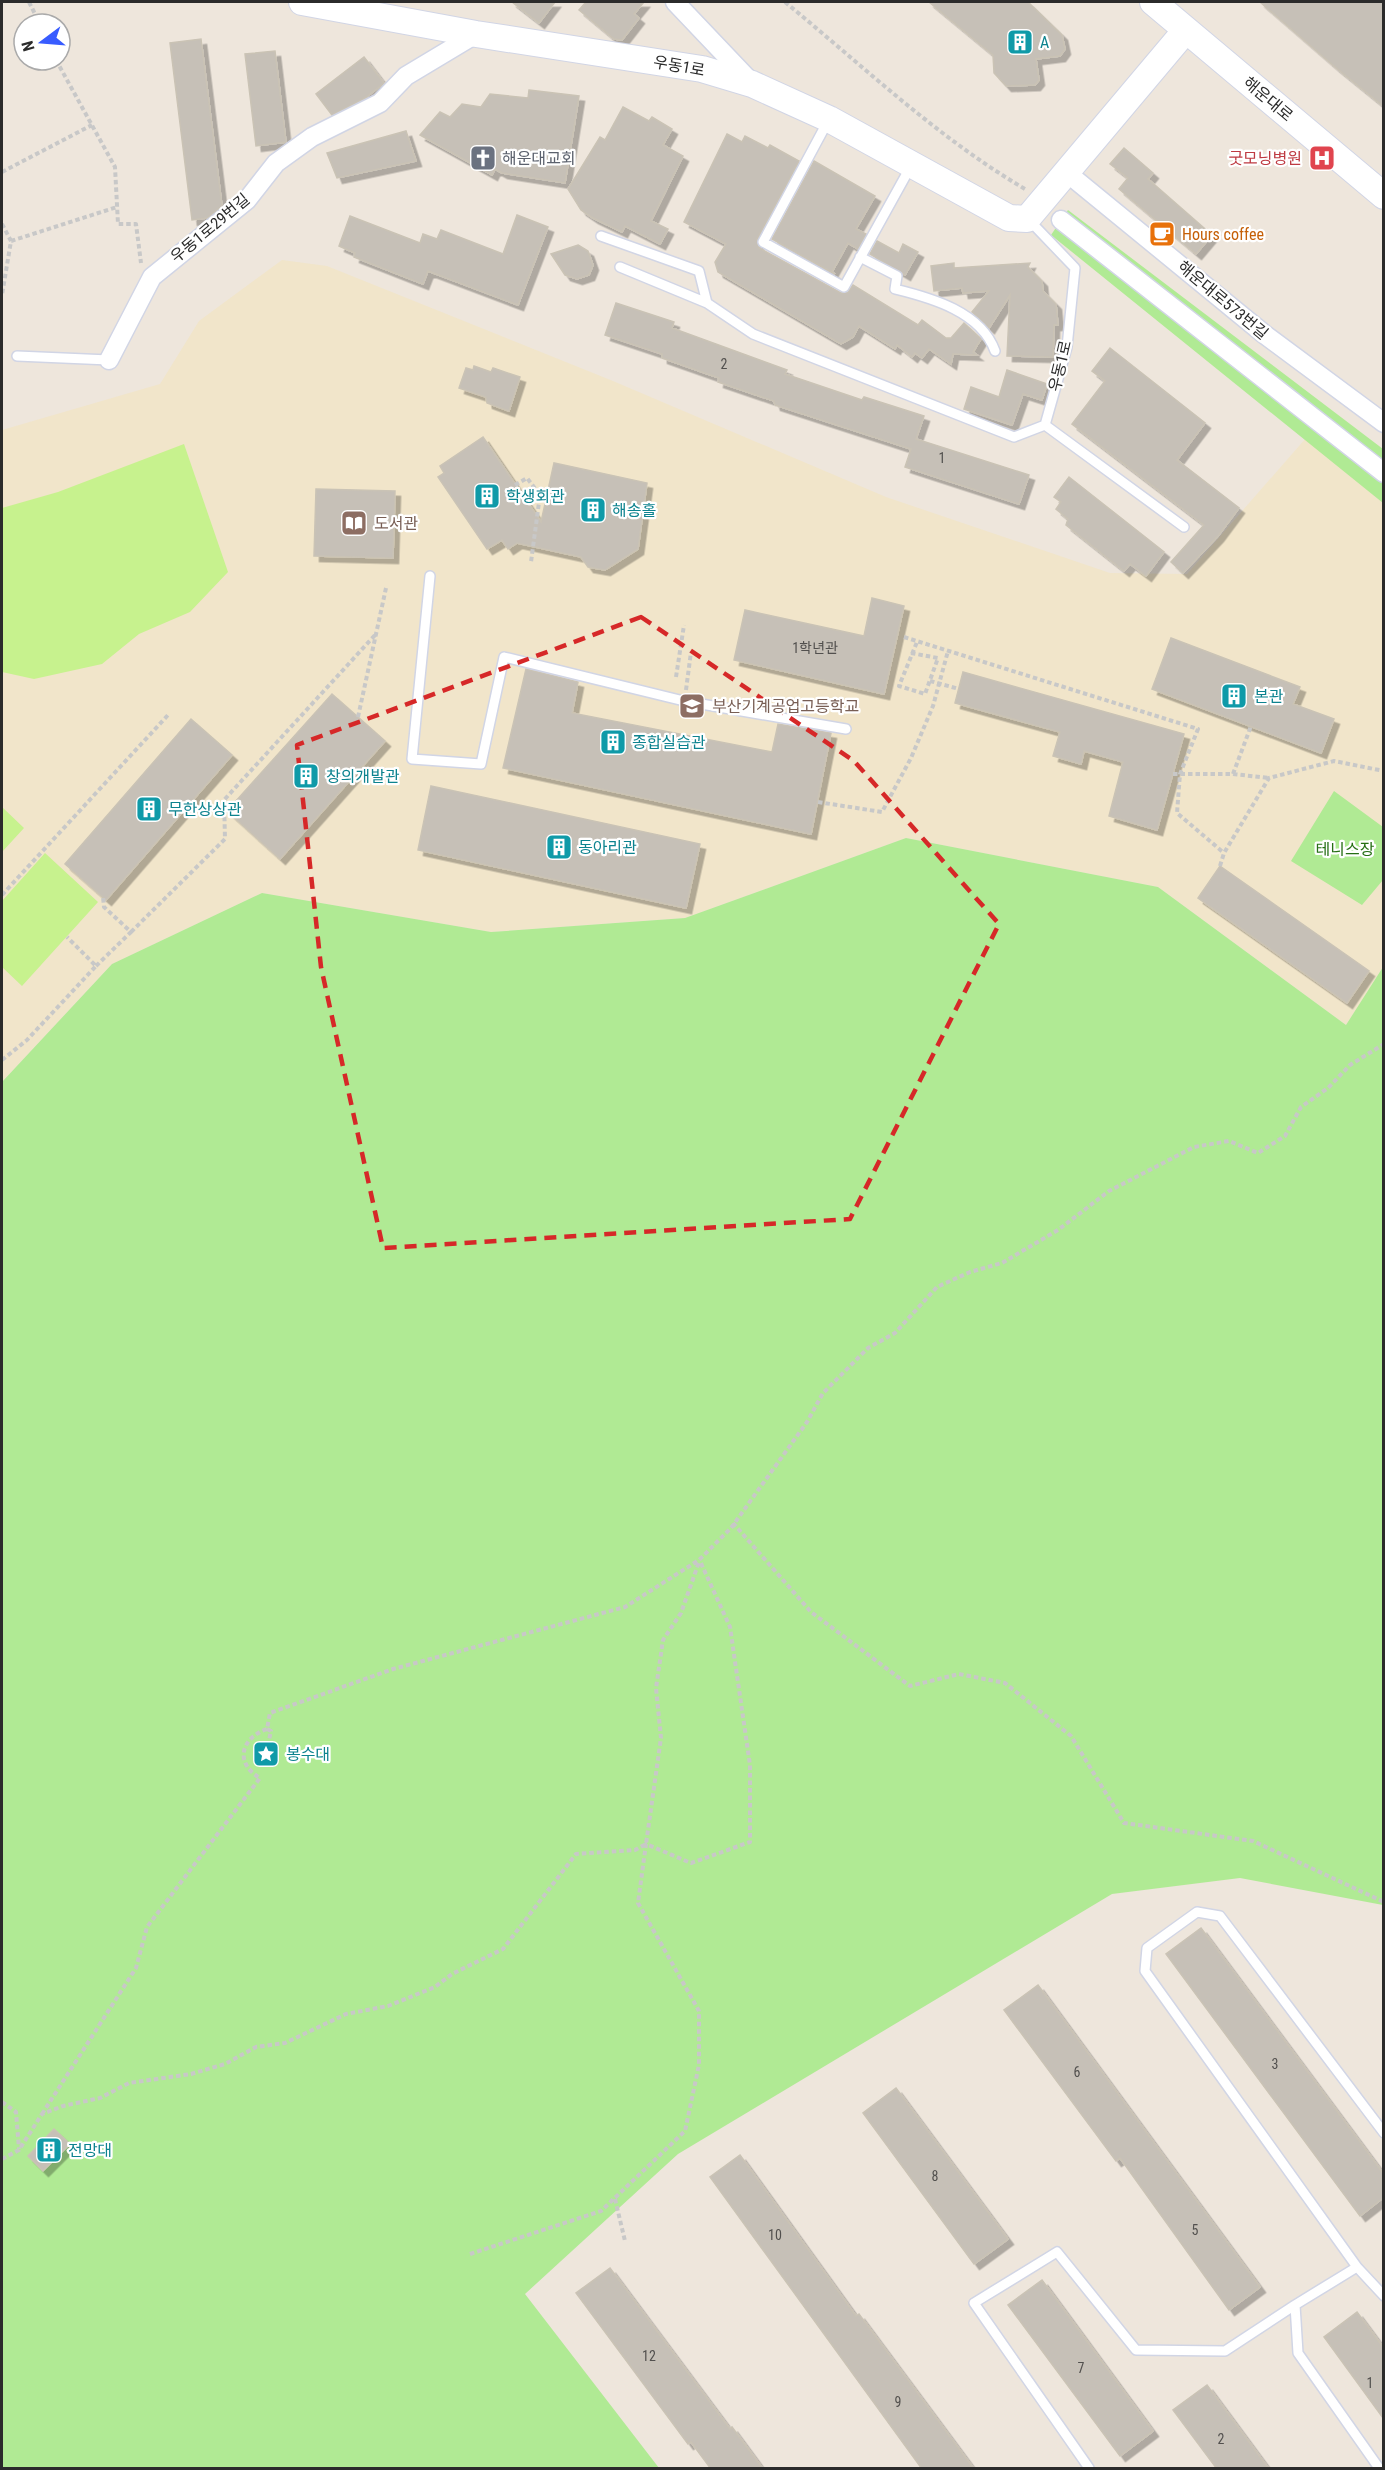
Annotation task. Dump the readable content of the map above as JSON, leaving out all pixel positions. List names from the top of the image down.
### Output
{
  "streets": {
    "street": [
      "우동1로",
      "해운대로",
      "우동1로29번길",
      "해운대로573번길"
    ]
  },
  "crossings": [
    ["우동1로", "우동1로29번길"]
  ],
  "parks": ["테니스장"],
  "places": {
    "building": [
      "A",
      "학생회관",
      "해송홀",
      "본관",
      "종합실습관",
      "창의개발관",
      "무한상상관",
      "동아리관",
      "전망대"
    ],
    "church": ["해운대교회"],
    "hospital": ["굿모닝병원"],
    "cafe": ["Hours coffee"],
    "library": ["도서관"],
    "school or university": ["부산기계공업고등학교"],
    "place": ["봉수대"]
  },
  "house_numbers": [
    "2",
    "1",
    "1학년관",
    "3",
    "6",
    "8",
    "5",
    "10",
    "12",
    "7",
    "1",
    "9",
    "2"
  ],
  "north": "left"
}
